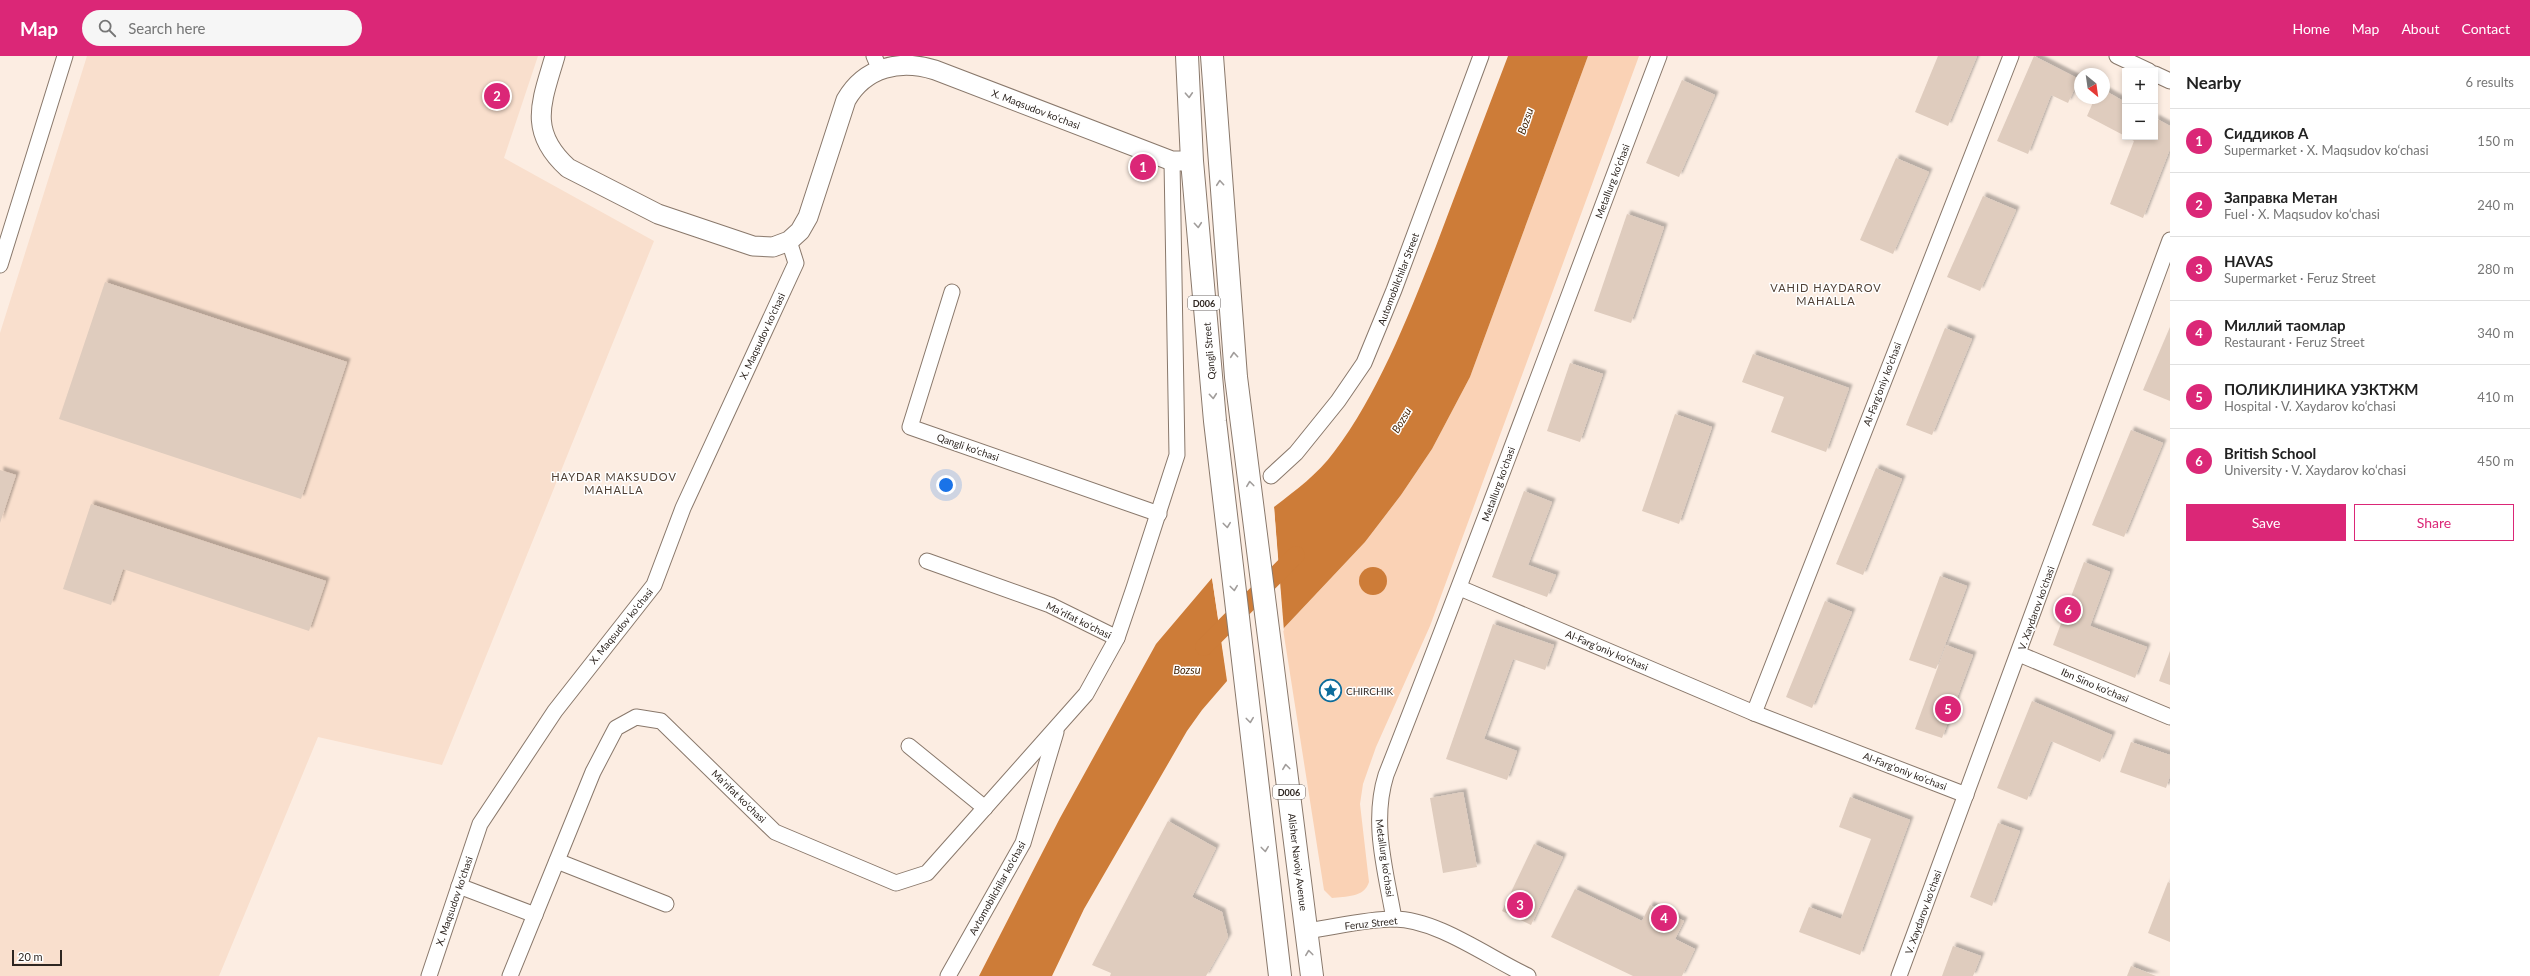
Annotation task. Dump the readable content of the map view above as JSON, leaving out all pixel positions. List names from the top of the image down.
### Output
{
  "streets": {
    "main road": [
      "D006",
      "Qangli Street",
      "Alisher Navoiy Avenue",
      "Feruz Street"
    ],
    "street": [
      "X. Maqsudov ko‘chasi",
      "Metallurg ko‘chasi",
      "Automobilchilar Street",
      "Al-Farg‘oniy ko‘chasi",
      "Qangli ko‘chasi",
      "V. Xaydarov ko‘chasi",
      "Maʼrifat ko‘chasi",
      "Ibn Sino ko‘chasi",
      "Avtomobilchilar ko‘chasi"
    ]
  },
  "crossings": [
    ["X. Maqsudov ko‘chasi", "Qangli Street"],
    ["Metallurg ko‘chasi", "Al-Farg‘oniy ko‘chasi"],
    ["Metallurg ko‘chasi", "Feruz Street"],
    ["D006", "Qangli Street"],
    ["D006", "Alisher Navoiy Avenue"],
    ["D006", "Feruz Street"],
    ["Qangli Street", "Feruz Street"],
    ["Al-Farg‘oniy ko‘chasi", "V. Xaydarov ko‘chasi"],
    ["V. Xaydarov ko‘chasi", "Ibn Sino ko‘chasi"],
    ["Maʼrifat ko‘chasi", "Avtomobilchilar ko‘chasi"],
    ["Alisher Navoiy Avenue", "Feruz Street"]
  ],
  "one_way": ["Qangli Street", "Alisher Navoiy Avenue"],
  "districts": ["VAHID HAYDAROV MAHALLA", "HAYDAR MAKSUDOV MAHALLA"],
  "water": ["Bozsu"],
  "places": {
    "place": ["CHIRCHIK"]
  },
  "scale_bar": "20 m",
  "north": "bottom right",
  "page": {
    "header": "Map",
    "search": "Search here",
    "nav": [
      "Home",
      "Map",
      "About",
      "Contact"
    ],
    "heading": ["Nearby", "6 results"],
    "map_buttons": ["+", "−"],
    "pins": [
      "2",
      "1",
      "6",
      "5",
      "3",
      "4"
    ],
    "list": [
      {
        "mark": "1",
        "name": "Сиддиков А",
        "note": "Supermarket · X. Maqsudov ko‘chasi",
        "value": "150 m"
      },
      {
        "mark": "2",
        "name": "Заправка Метан",
        "note": "Fuel · X. Maqsudov ko‘chasi",
        "value": "240 m"
      },
      {
        "mark": "3",
        "name": "HAVAS",
        "note": "Supermarket · Feruz Street",
        "value": "280 m"
      },
      {
        "mark": "4",
        "name": "Миллий таомлар",
        "note": "Restaurant · Feruz Street",
        "value": "340 m"
      },
      {
        "mark": "5",
        "name": "ПОЛИКЛИНИКА УЗКТЖМ",
        "note": "Hospital · V. Xaydarov ko‘chasi",
        "value": "410 m"
      },
      {
        "mark": "6",
        "name": "British School",
        "note": "University · V. Xaydarov ko‘chasi",
        "value": "450 m"
      }
    ],
    "buttons": ["Save", "Share"],
    "scale": "20 m"
  }
}
